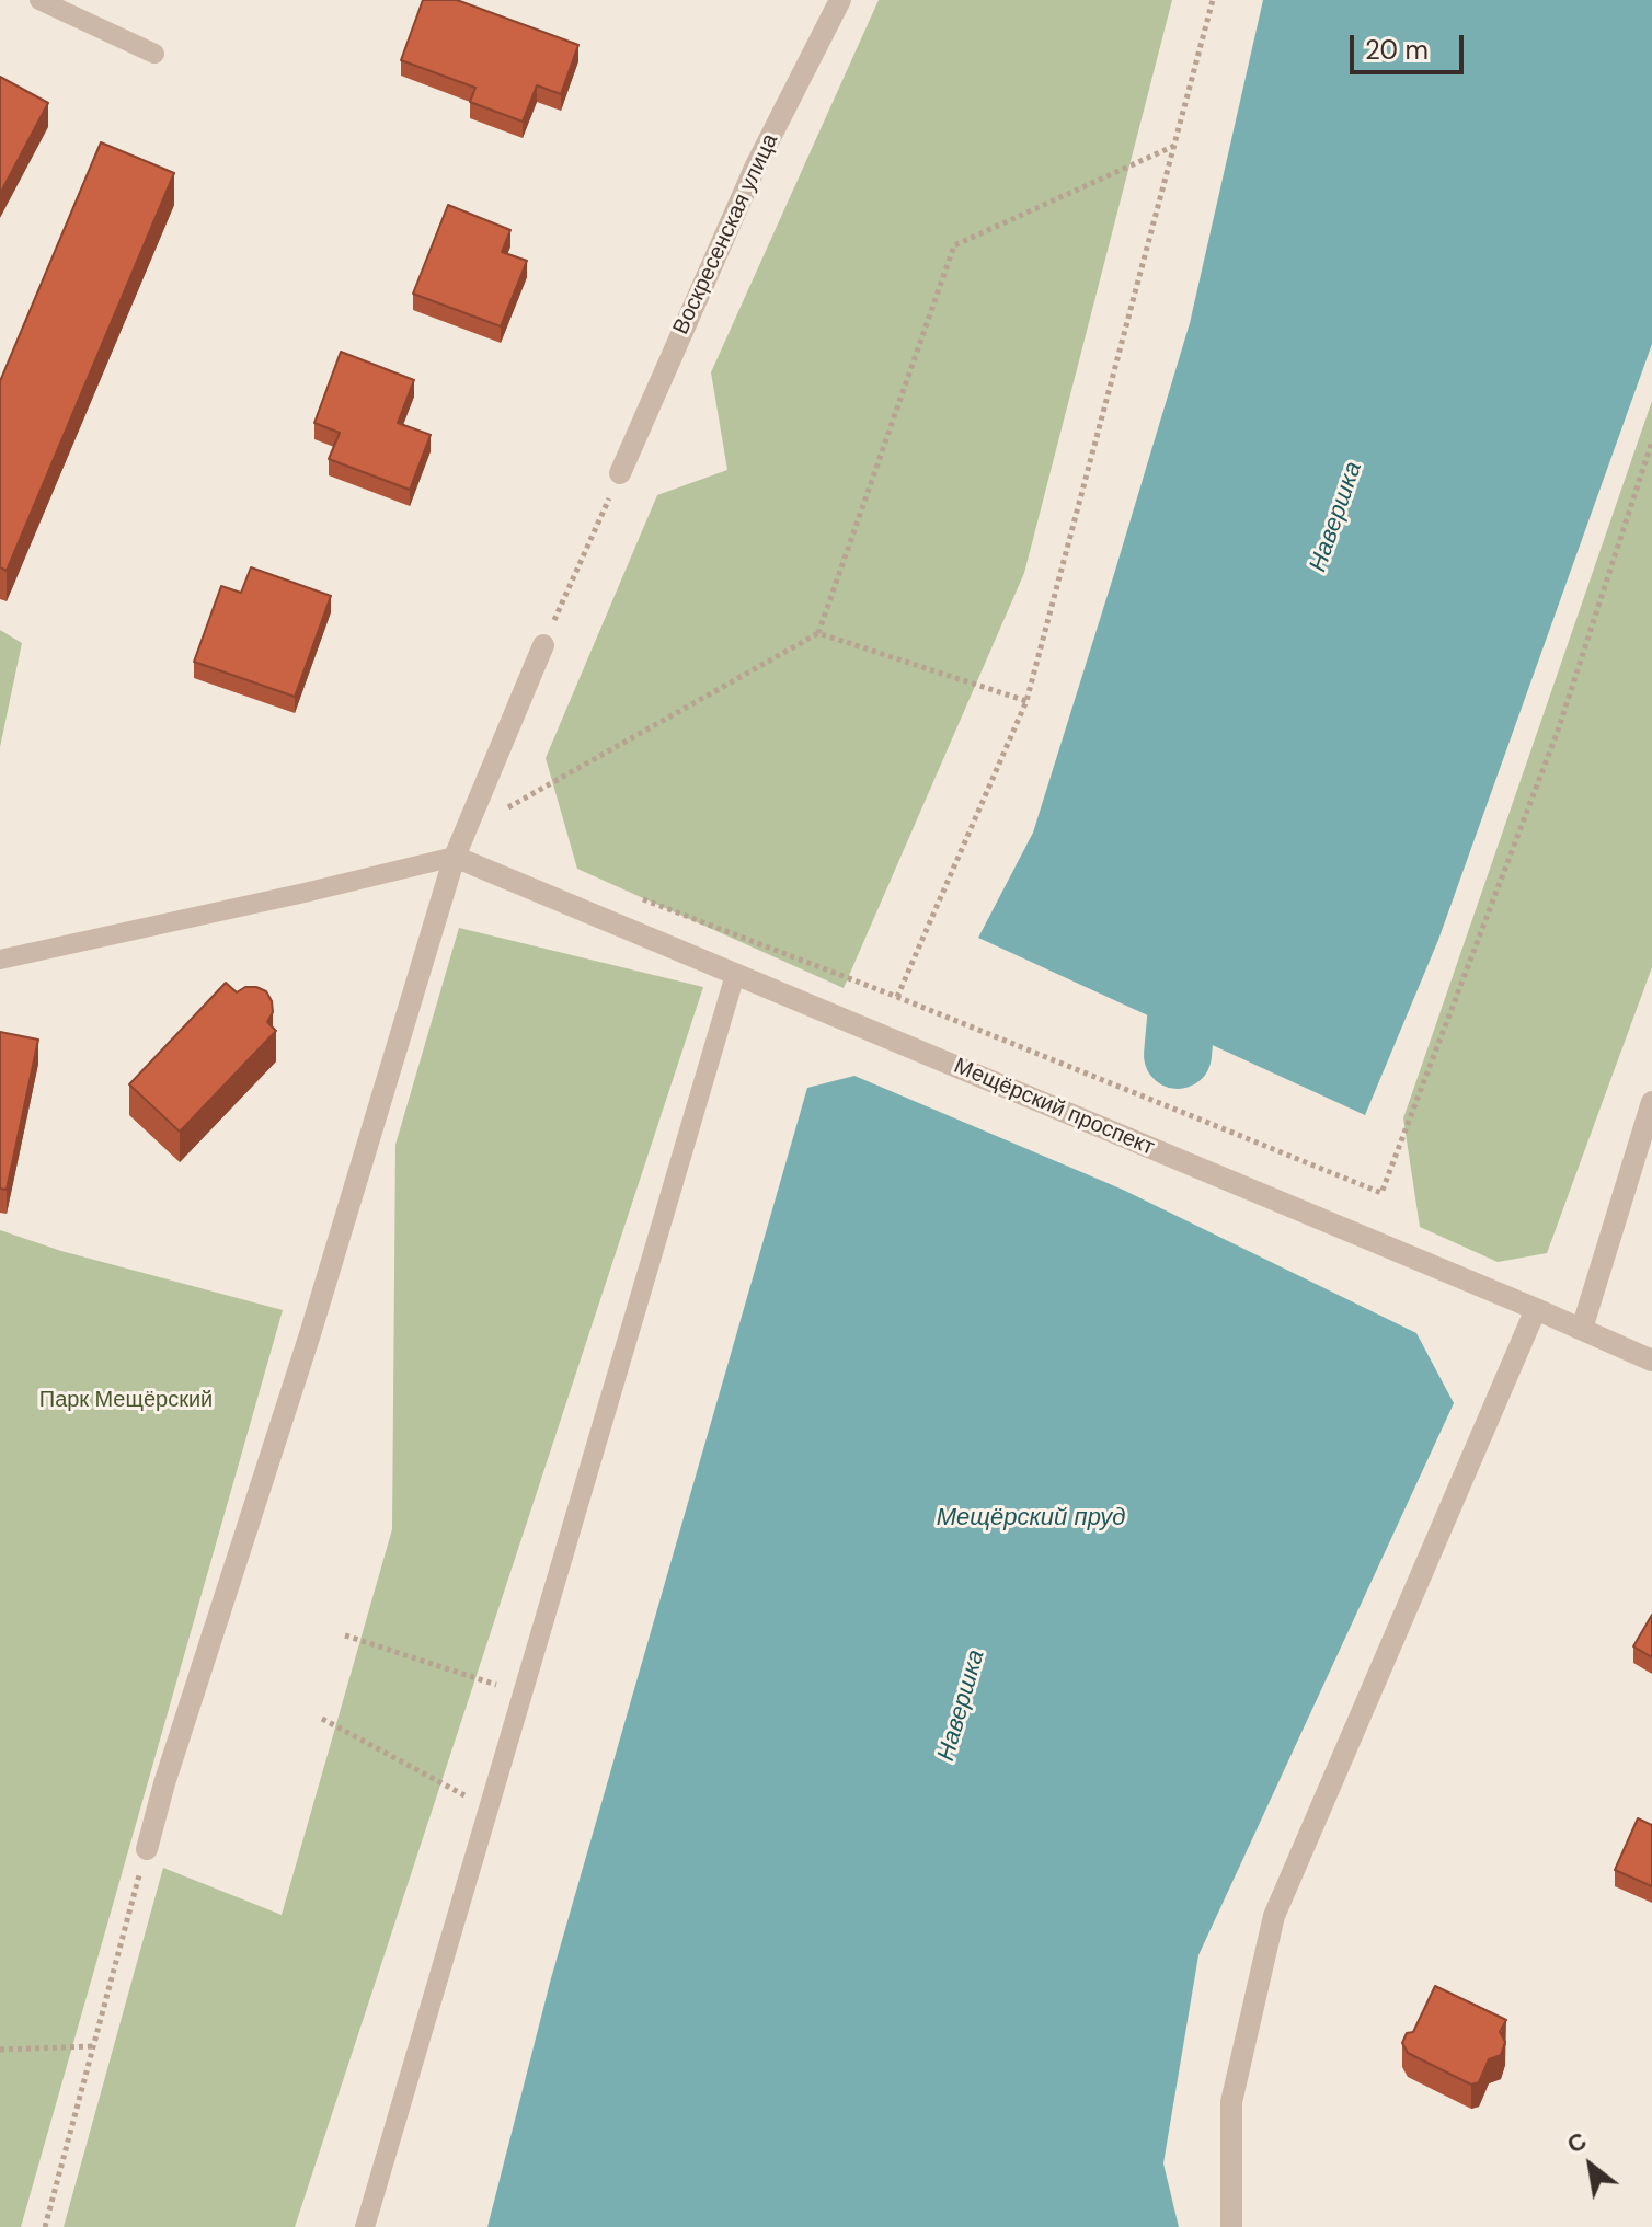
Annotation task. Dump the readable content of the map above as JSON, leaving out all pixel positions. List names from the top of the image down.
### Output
{
  "streets": {
    "street": ["Воскресенская улица", "Мещёрский проспект"]
  },
  "water": ["Навершка", "Мещёрский пруд"],
  "parks": ["Парк Мещёрский"],
  "scale_bar": "20 m",
  "north": "top left"
}
